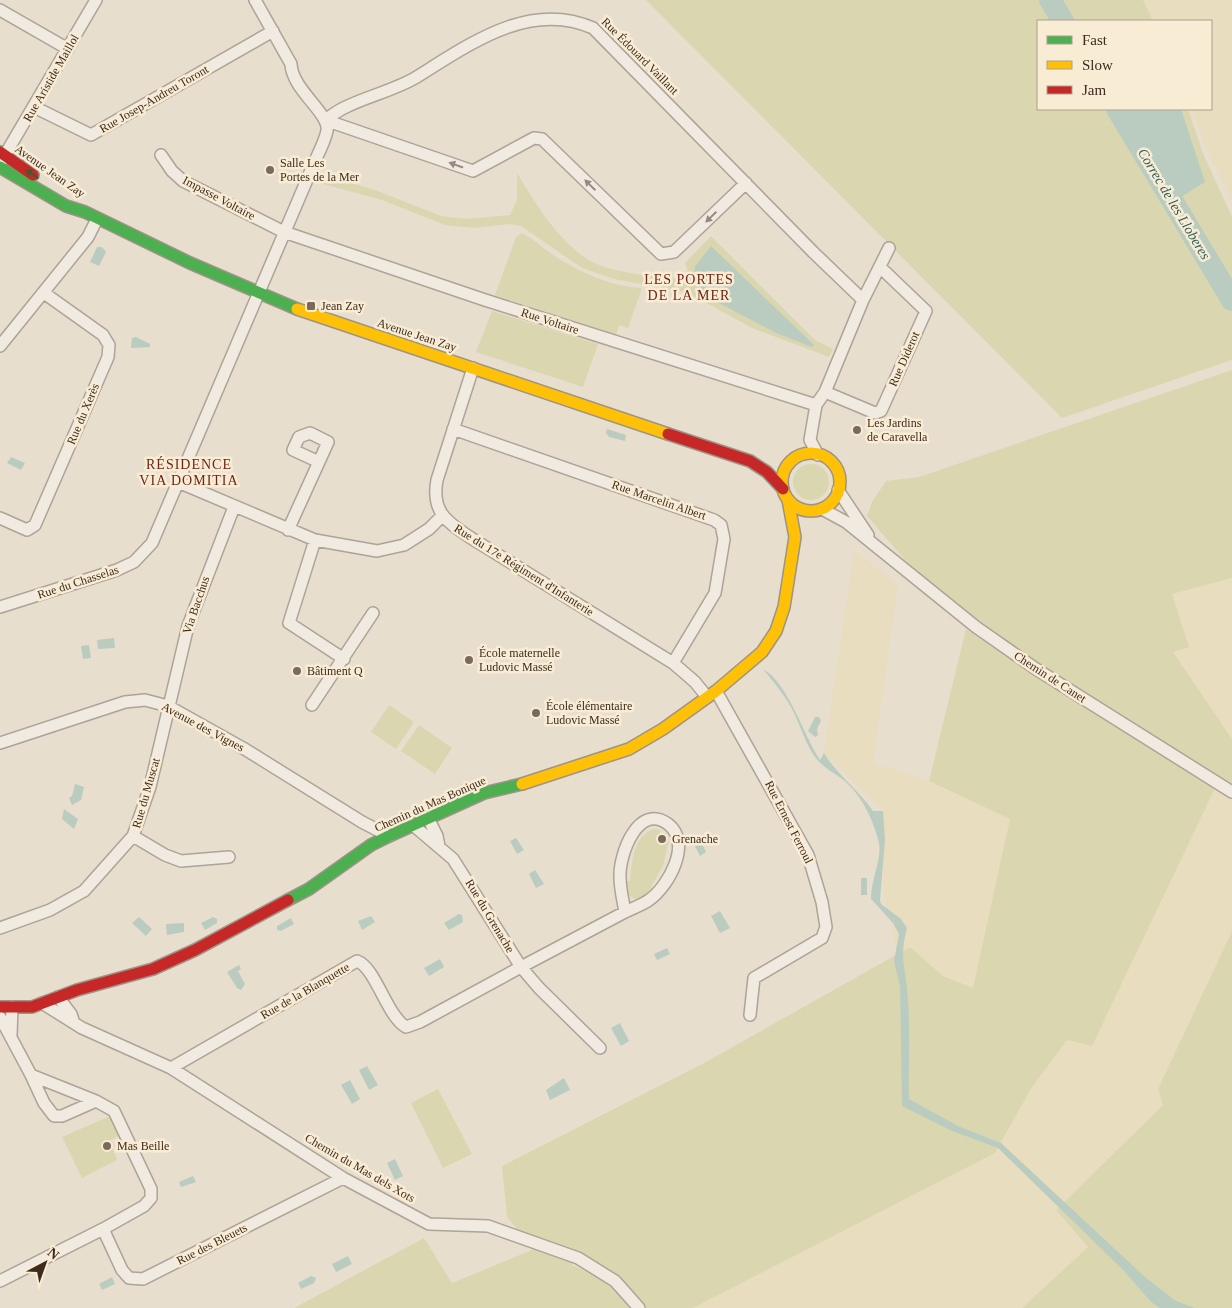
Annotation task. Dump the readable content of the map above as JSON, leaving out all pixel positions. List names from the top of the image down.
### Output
{
  "streets": {
    "street": [
      "Rue Édouard Vaillant",
      "Rue Aristide Maillol",
      "Rue Josep-Andreu Toront",
      "Avenue Jean Zay",
      "Impasse Voltaire",
      "Rue Voltaire",
      "Rue Diderot",
      "Rue du Xerès",
      "Rue Marcelin Albert",
      "Rue du 17e Régiment d'Infanterie",
      "Rue du Chasselas",
      "Via Bacchus",
      "Chemin de Canet",
      "Avenue des Vignes",
      "Rue du Muscat",
      "Chemin du Mas Bonique",
      "Rue Ernest Ferroul",
      "Rue du Grenache",
      "Rue de la Blanquette",
      "Chemin du Mas dels Xots",
      "Rue des Bleuets"
    ]
  },
  "crossings": [
    ["Rue Aristide Maillol", "Rue Josep-Andreu Toront"],
    ["Rue Aristide Maillol", "Avenue Jean Zay"],
    ["Avenue Jean Zay", "Rue du 17e Régiment d'Infanterie"],
    ["Avenue Jean Zay", "Chemin de Canet"],
    ["Avenue Jean Zay", "Chemin du Mas Bonique"],
    ["Impasse Voltaire", "Rue Voltaire"],
    ["Rue Marcelin Albert", "Rue du 17e Régiment d'Infanterie"],
    ["Rue du 17e Régiment d'Infanterie", "Chemin du Mas Bonique"],
    ["Rue du 17e Régiment d'Infanterie", "Rue Ernest Ferroul"],
    ["Via Bacchus", "Avenue des Vignes"],
    ["Via Bacchus", "Rue du Muscat"],
    ["Chemin de Canet", "Chemin du Mas Bonique"],
    ["Avenue des Vignes", "Rue du Muscat"],
    ["Avenue des Vignes", "Chemin du Mas Bonique"],
    ["Chemin du Mas Bonique", "Rue Ernest Ferroul"],
    ["Chemin du Mas Bonique", "Rue du Grenache"],
    ["Rue du Grenache", "Rue de la Blanquette"],
    ["Rue de la Blanquette", "Chemin du Mas dels Xots"],
    ["Chemin du Mas dels Xots", "Rue des Bleuets"]
  ],
  "districts": ["LES PORTES DE LA MER", "RÉSIDENCE VIA DOMITIA"],
  "water": ["Correc de les Lloberes"],
  "places": {
    "other": [
      "Salle Les Portes de la Mer",
      "Les Jardins de Caravella",
      "École maternelle Ludovic Massé",
      "Bâtiment Q",
      "École élémentaire Ludovic Massé",
      "Grenache",
      "Mas Beille"
    ],
    "transit": ["Jean Zay"]
  },
  "legend": ["Fast", "Slow", "Jam"],
  "north": "top right"
}
